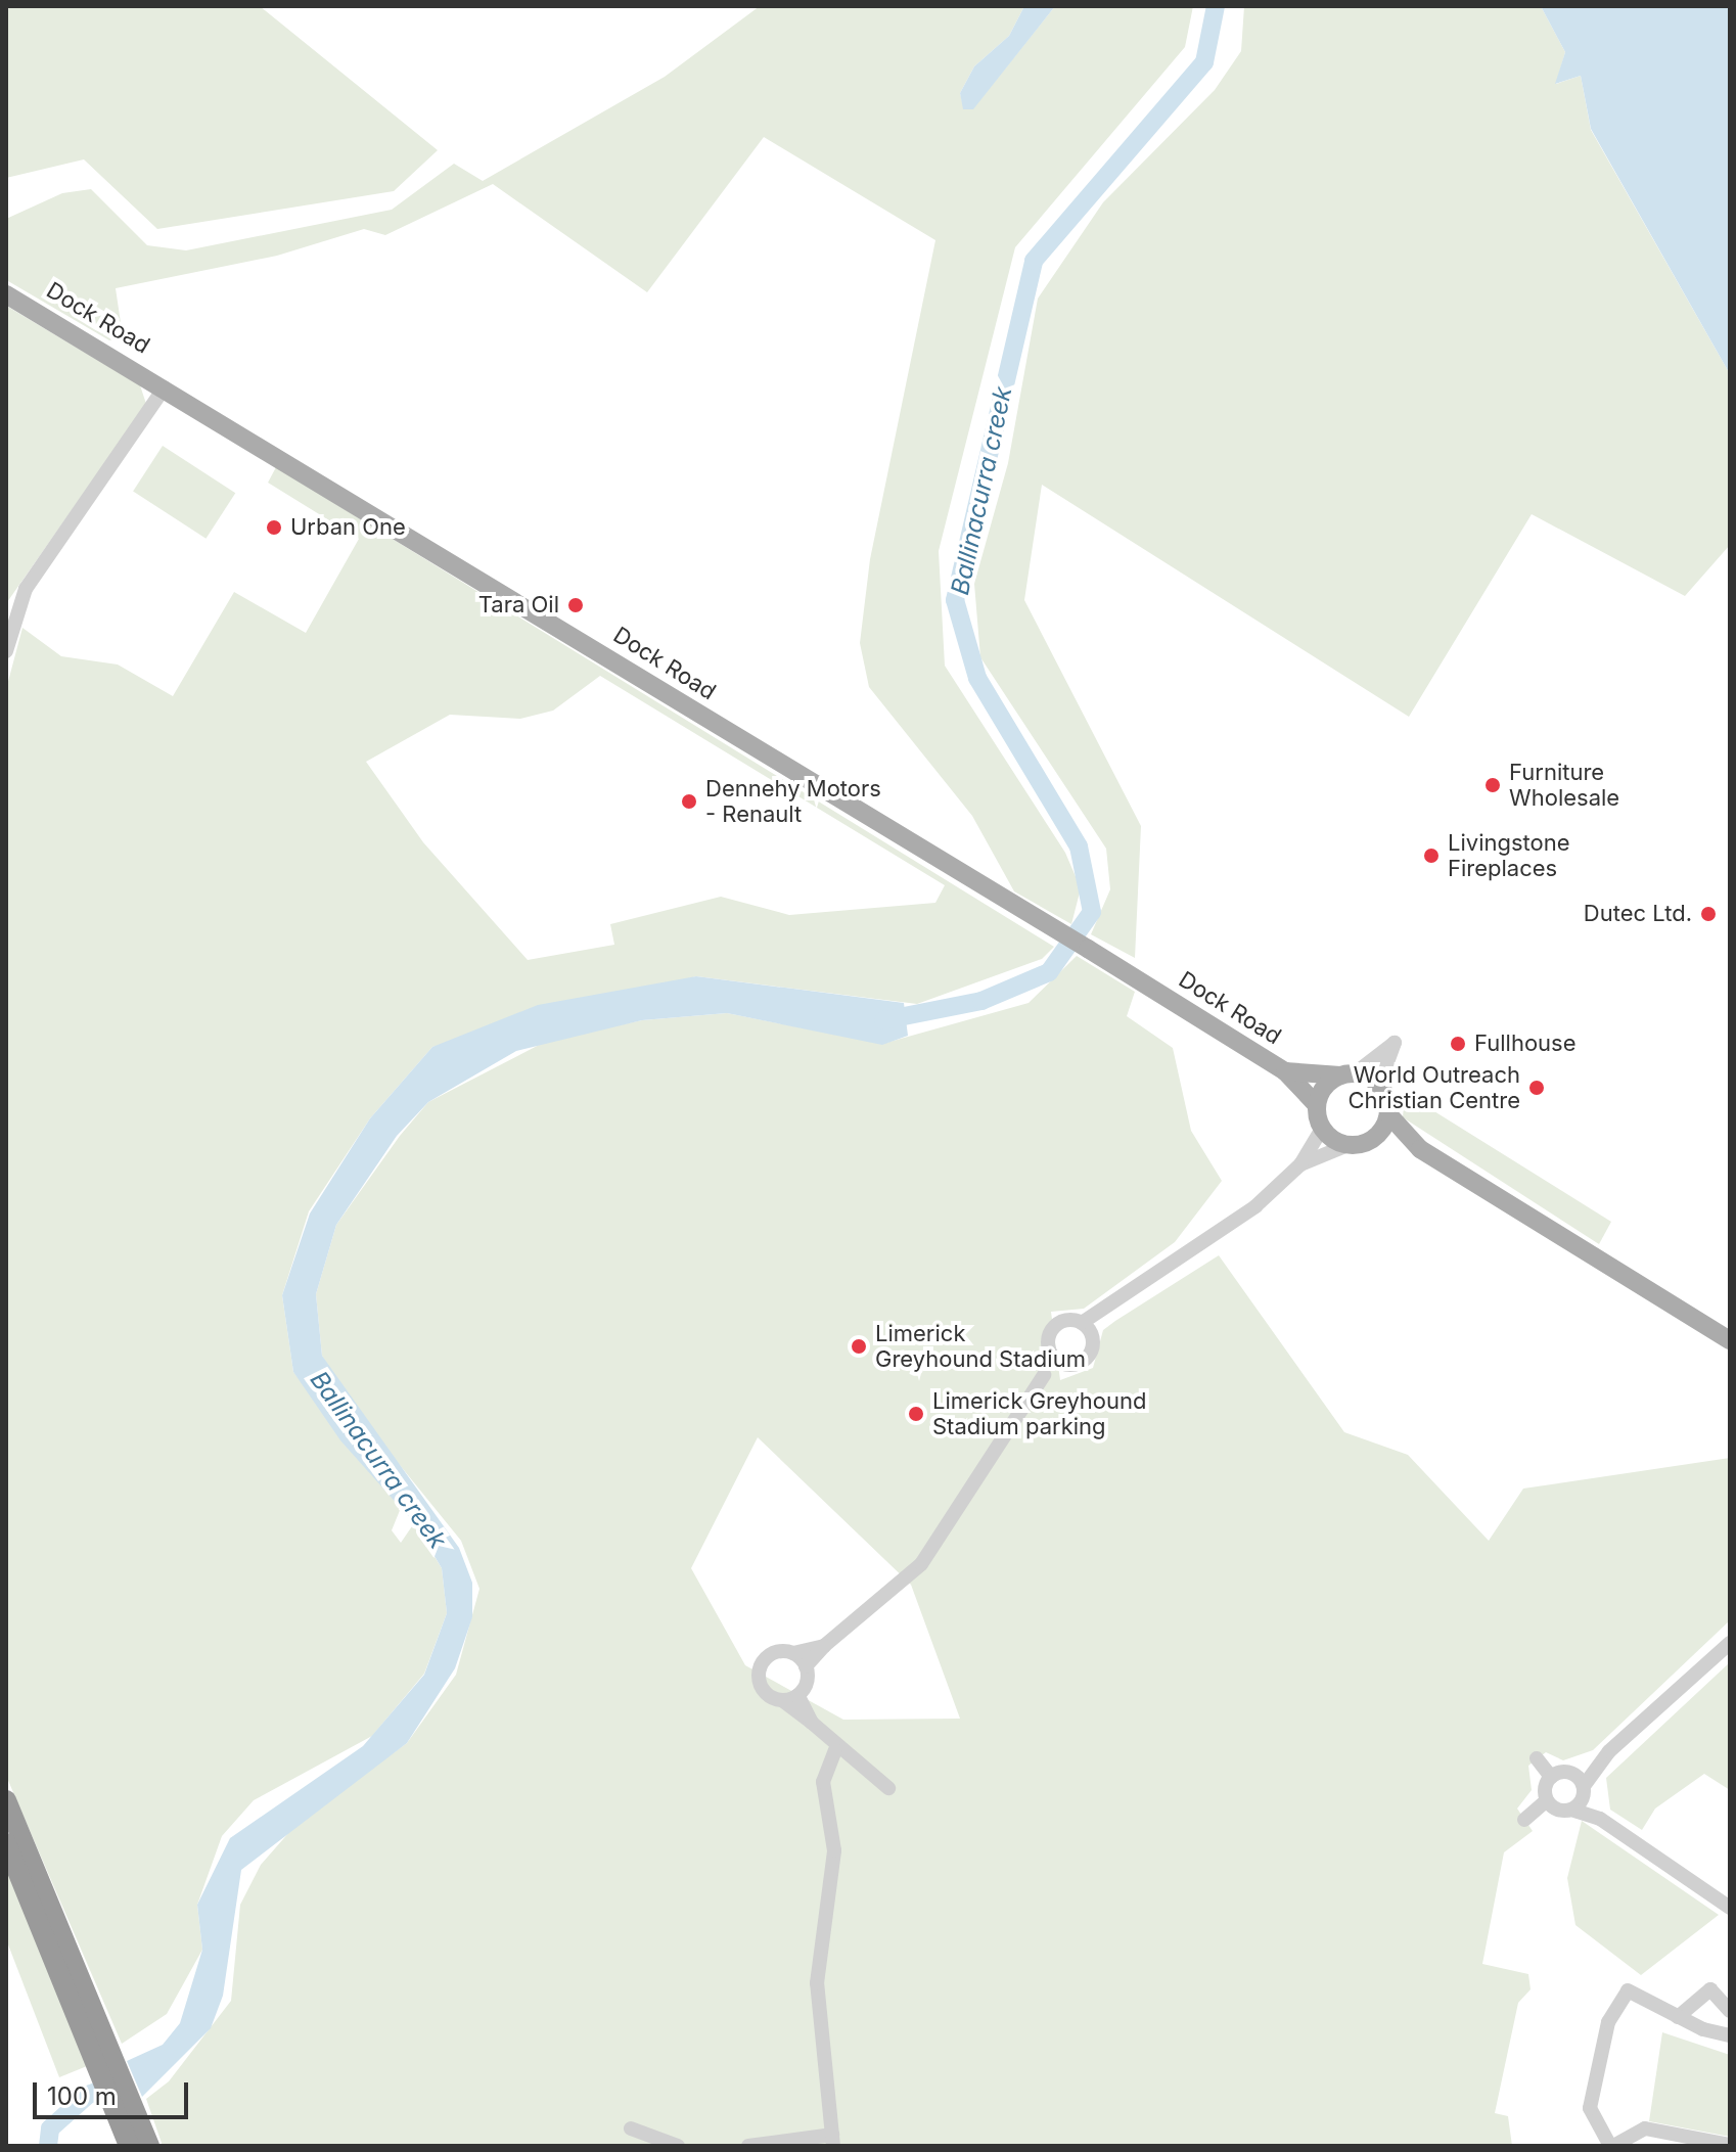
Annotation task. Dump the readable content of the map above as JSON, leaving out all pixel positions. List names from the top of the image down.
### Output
{
  "streets": {
    "main road": ["Dock Road"]
  },
  "water": ["Ballinacurra creek"],
  "places": [
    "Urban One",
    "Tara Oil",
    "Furniture Wholesale",
    "Dennehy Motors - Renault",
    "Livingstone Fireplaces",
    "Dutec Ltd.",
    "Fullhouse",
    "World Outreach Christian Centre",
    "Limerick Greyhound Stadium",
    "Limerick Greyhound Stadium parking"
  ],
  "scale_bar": "100 m"
}
